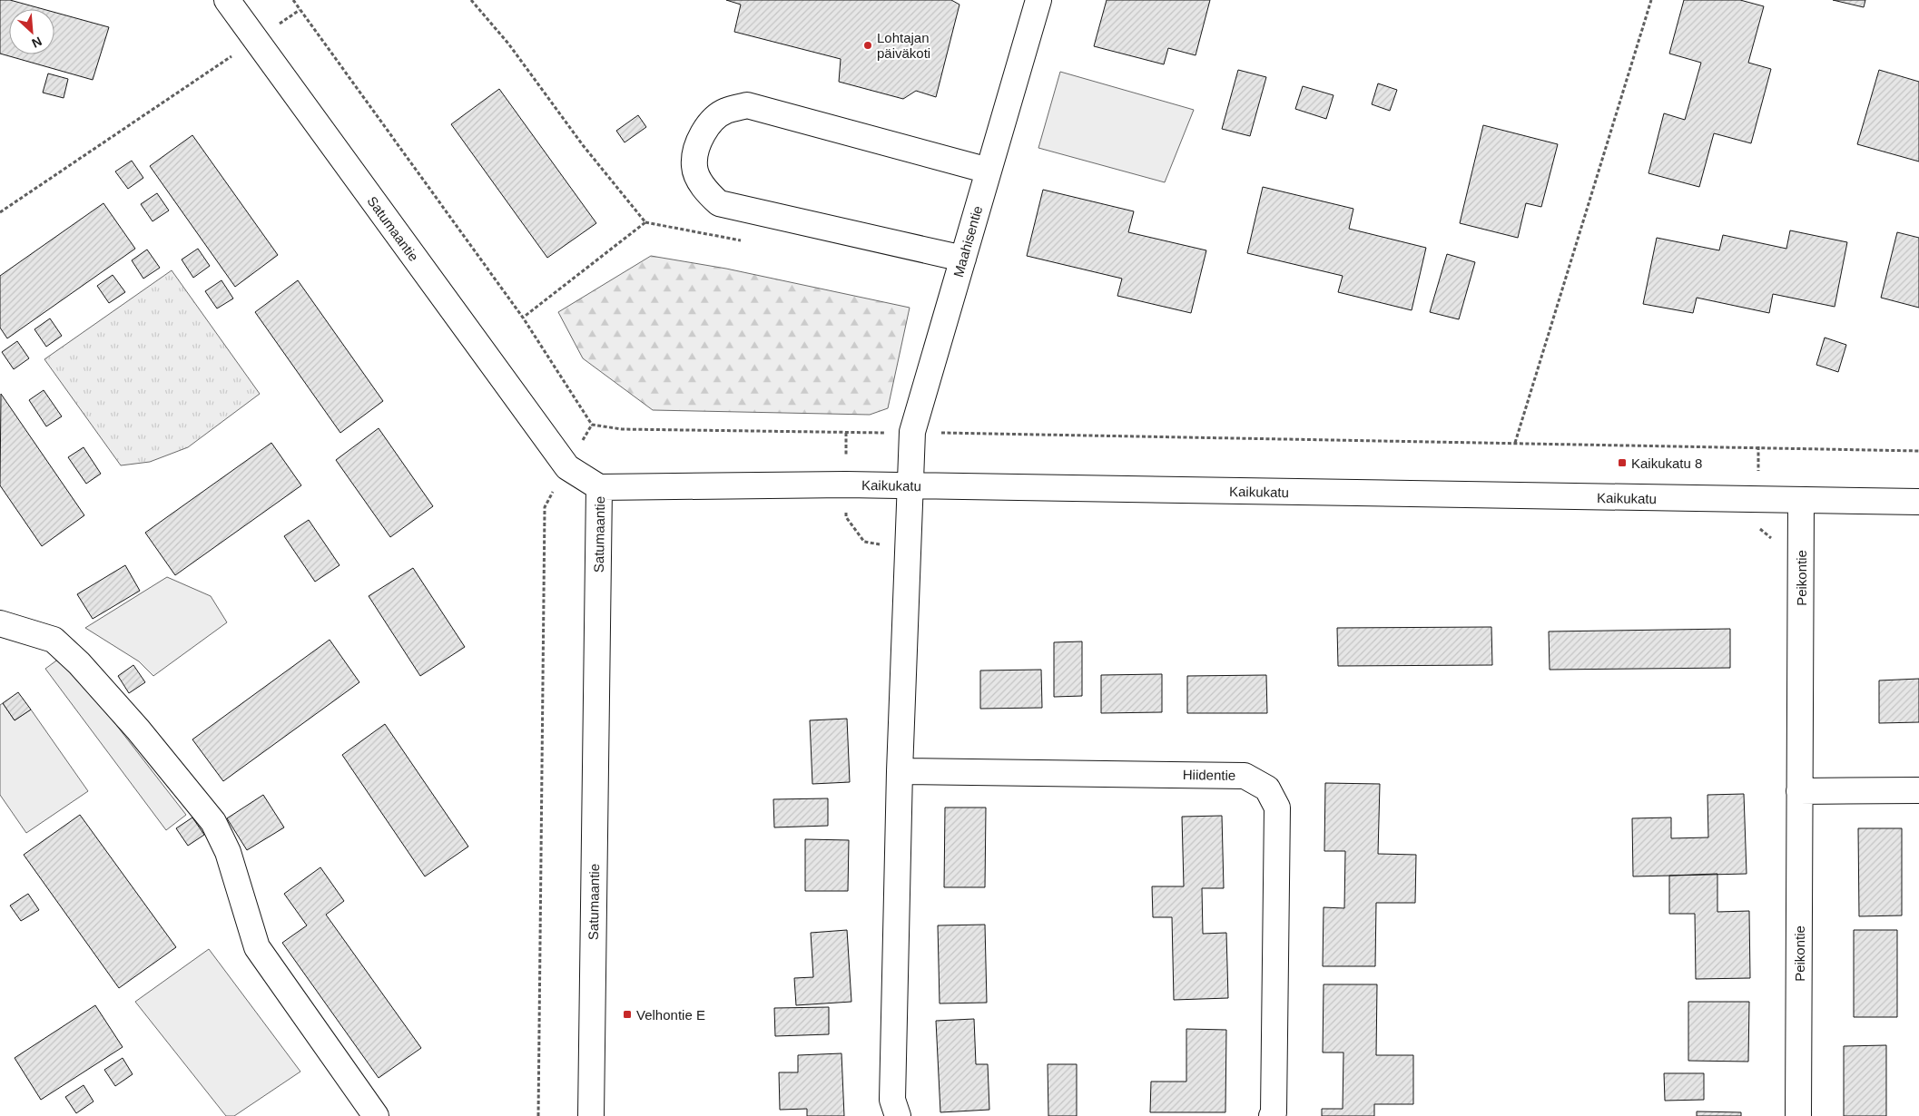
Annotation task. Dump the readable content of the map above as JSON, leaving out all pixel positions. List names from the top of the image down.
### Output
{
  "streets": {
    "street": [
      "Satumaantie",
      "Maahisentie",
      "Kaikukatu",
      "Peikontie",
      "Hiidentie"
    ]
  },
  "crossings": [
    ["Satumaantie", "Kaikukatu"],
    ["Maahisentie", "Kaikukatu"],
    ["Maahisentie", "Hiidentie"],
    ["Kaikukatu", "Peikontie"]
  ],
  "places": {
    "other": ["Lohtajan päiväkoti"],
    "transit": ["Kaikukatu 8", "Velhontie E"]
  },
  "north": "bottom right"
}
